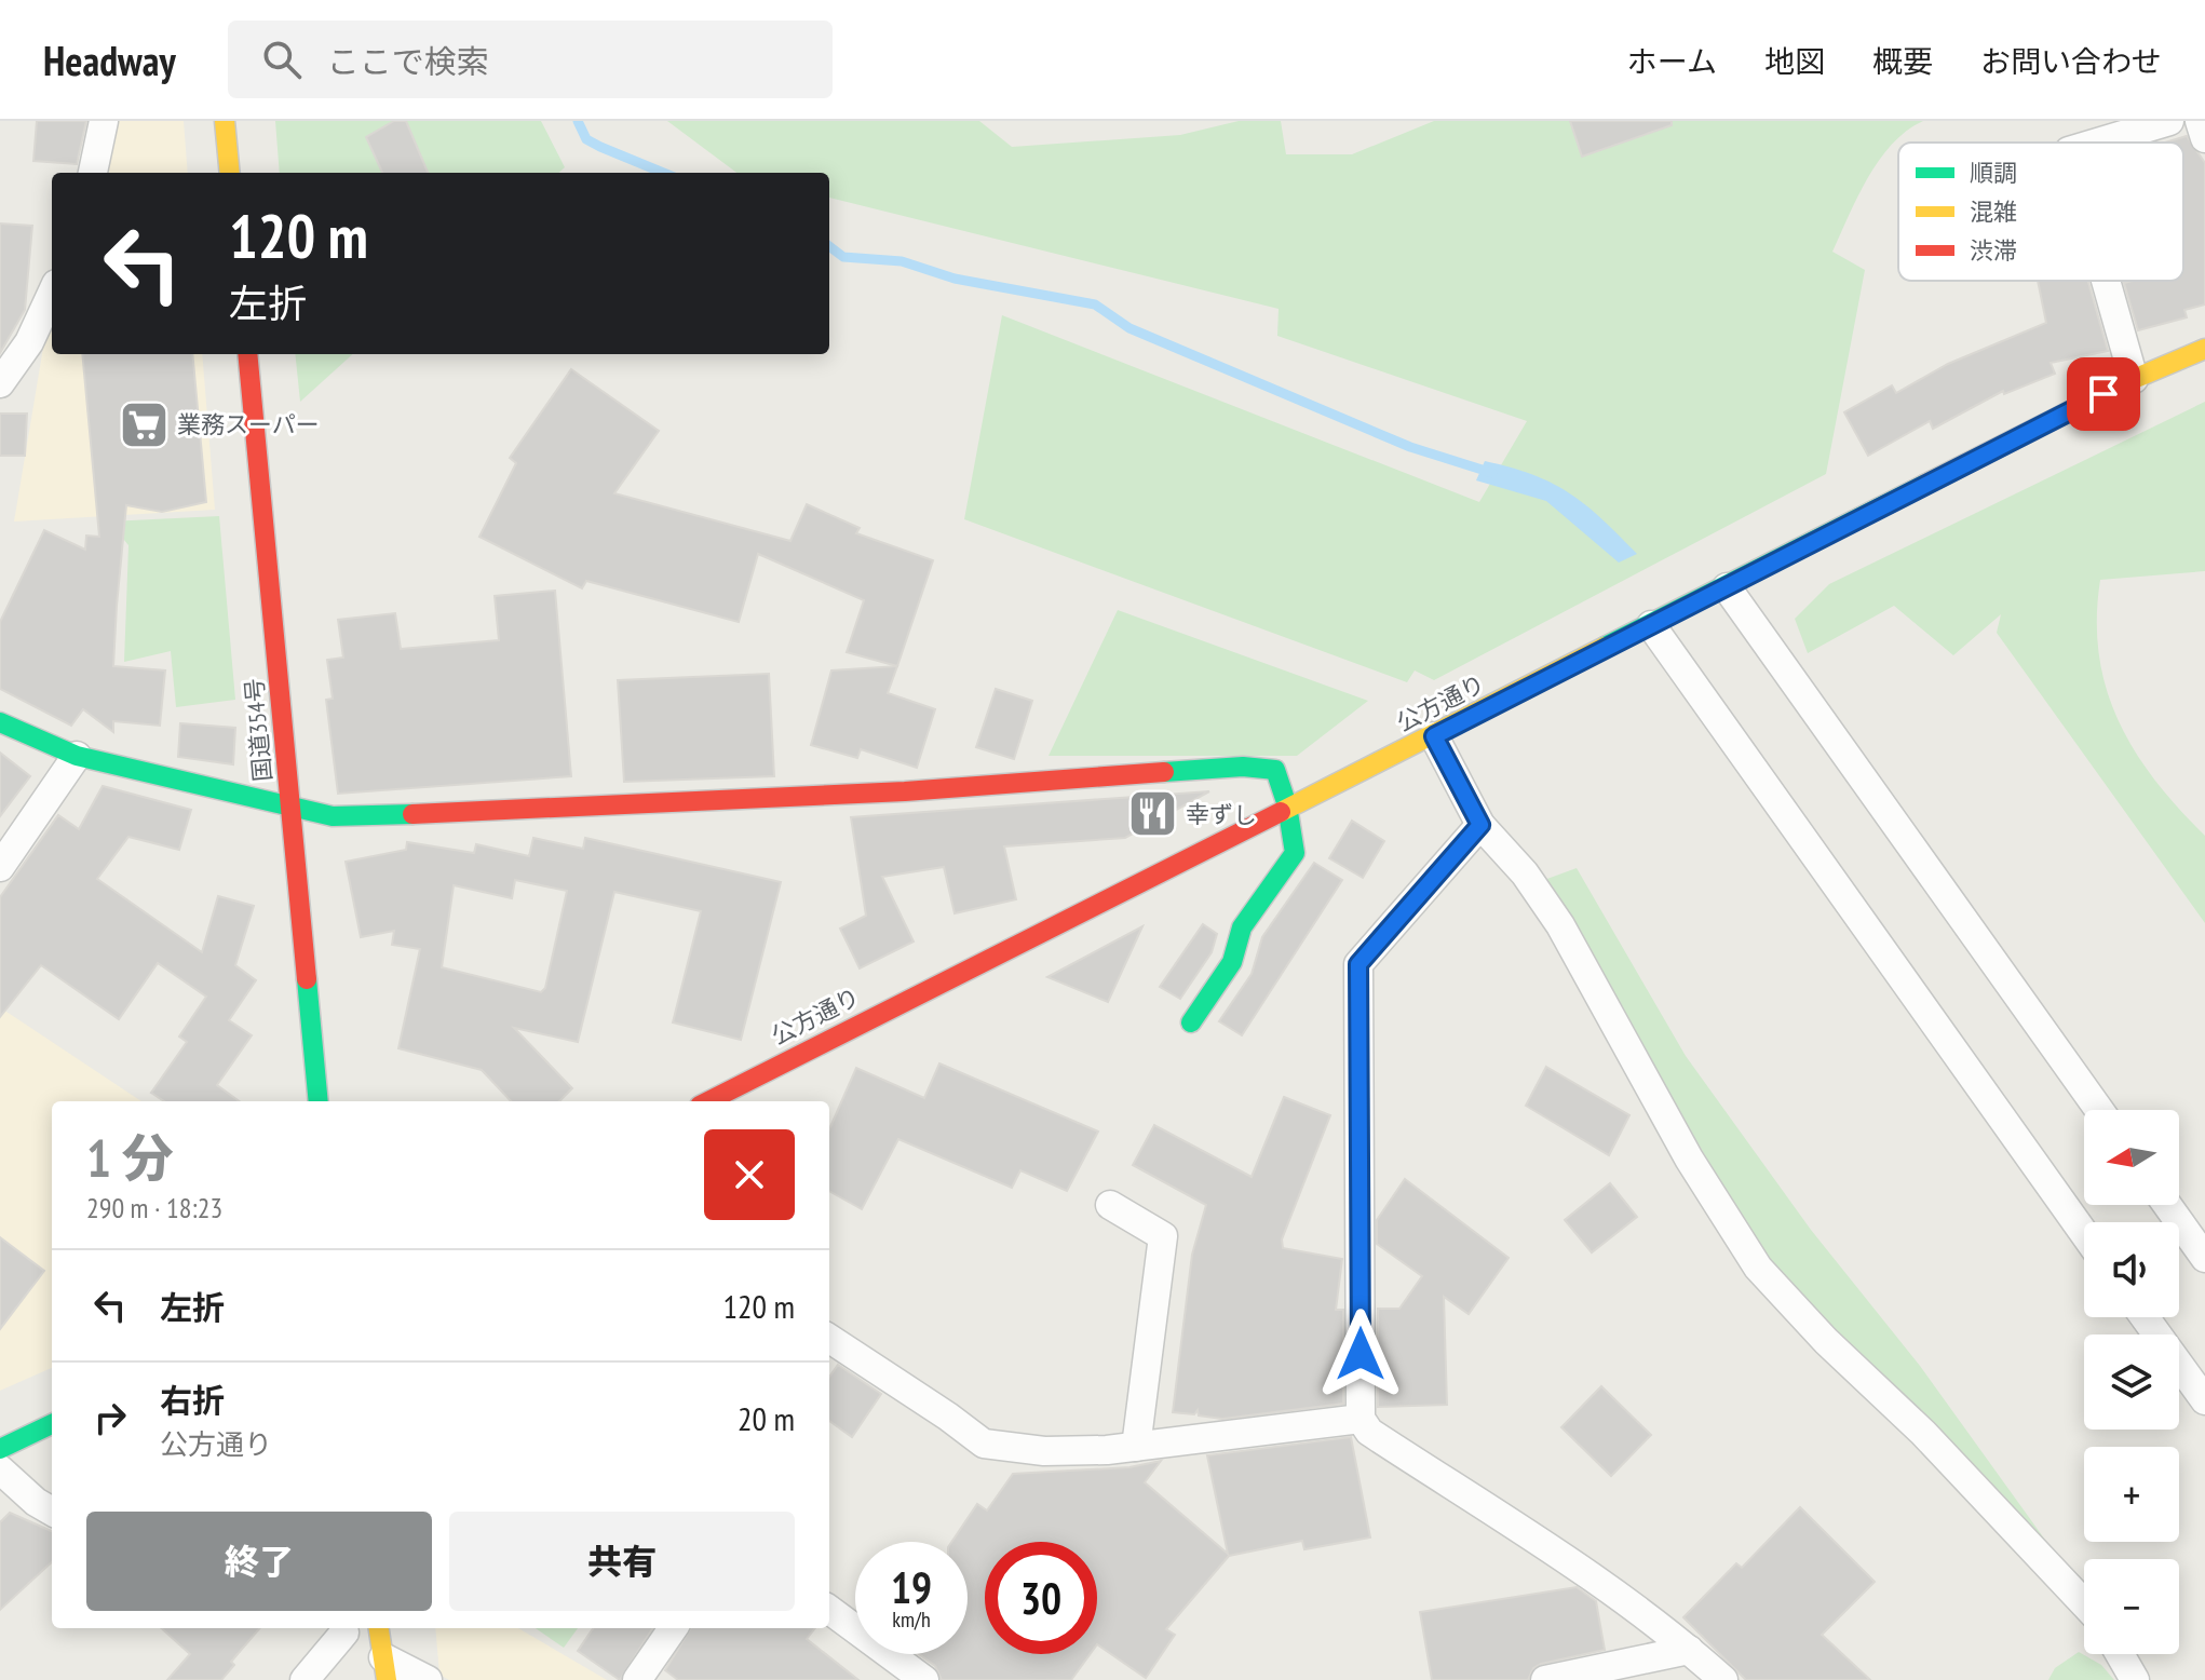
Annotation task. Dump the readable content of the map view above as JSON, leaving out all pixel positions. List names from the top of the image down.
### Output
{
  "streets": {
    "main road": ["公方通り", "国道354号"]
  },
  "places": {
    "supermarket": ["業務スーパー"],
    "restaurant": ["幸ずし"]
  },
  "legend": ["順調", "混雑", "渋滞"],
  "north": "left",
  "page": {
    "header": "Headway",
    "search": "ここで検索",
    "nav": [
      "ホーム",
      "地図",
      "概要",
      "お問い合わせ"
    ],
    "turn": ["120 m", "左折"],
    "heading": ["1 分", "290 m · 18:23"],
    "map_buttons": ["+", "−"],
    "list": [
      {
        "name": "左折",
        "value": "120 m"
      },
      {
        "name": "右折",
        "note": "公方通り",
        "value": "20 m"
      }
    ],
    "buttons": ["終了", "共有"],
    "speed": "19 km/h",
    "limit": "30"
  }
}
